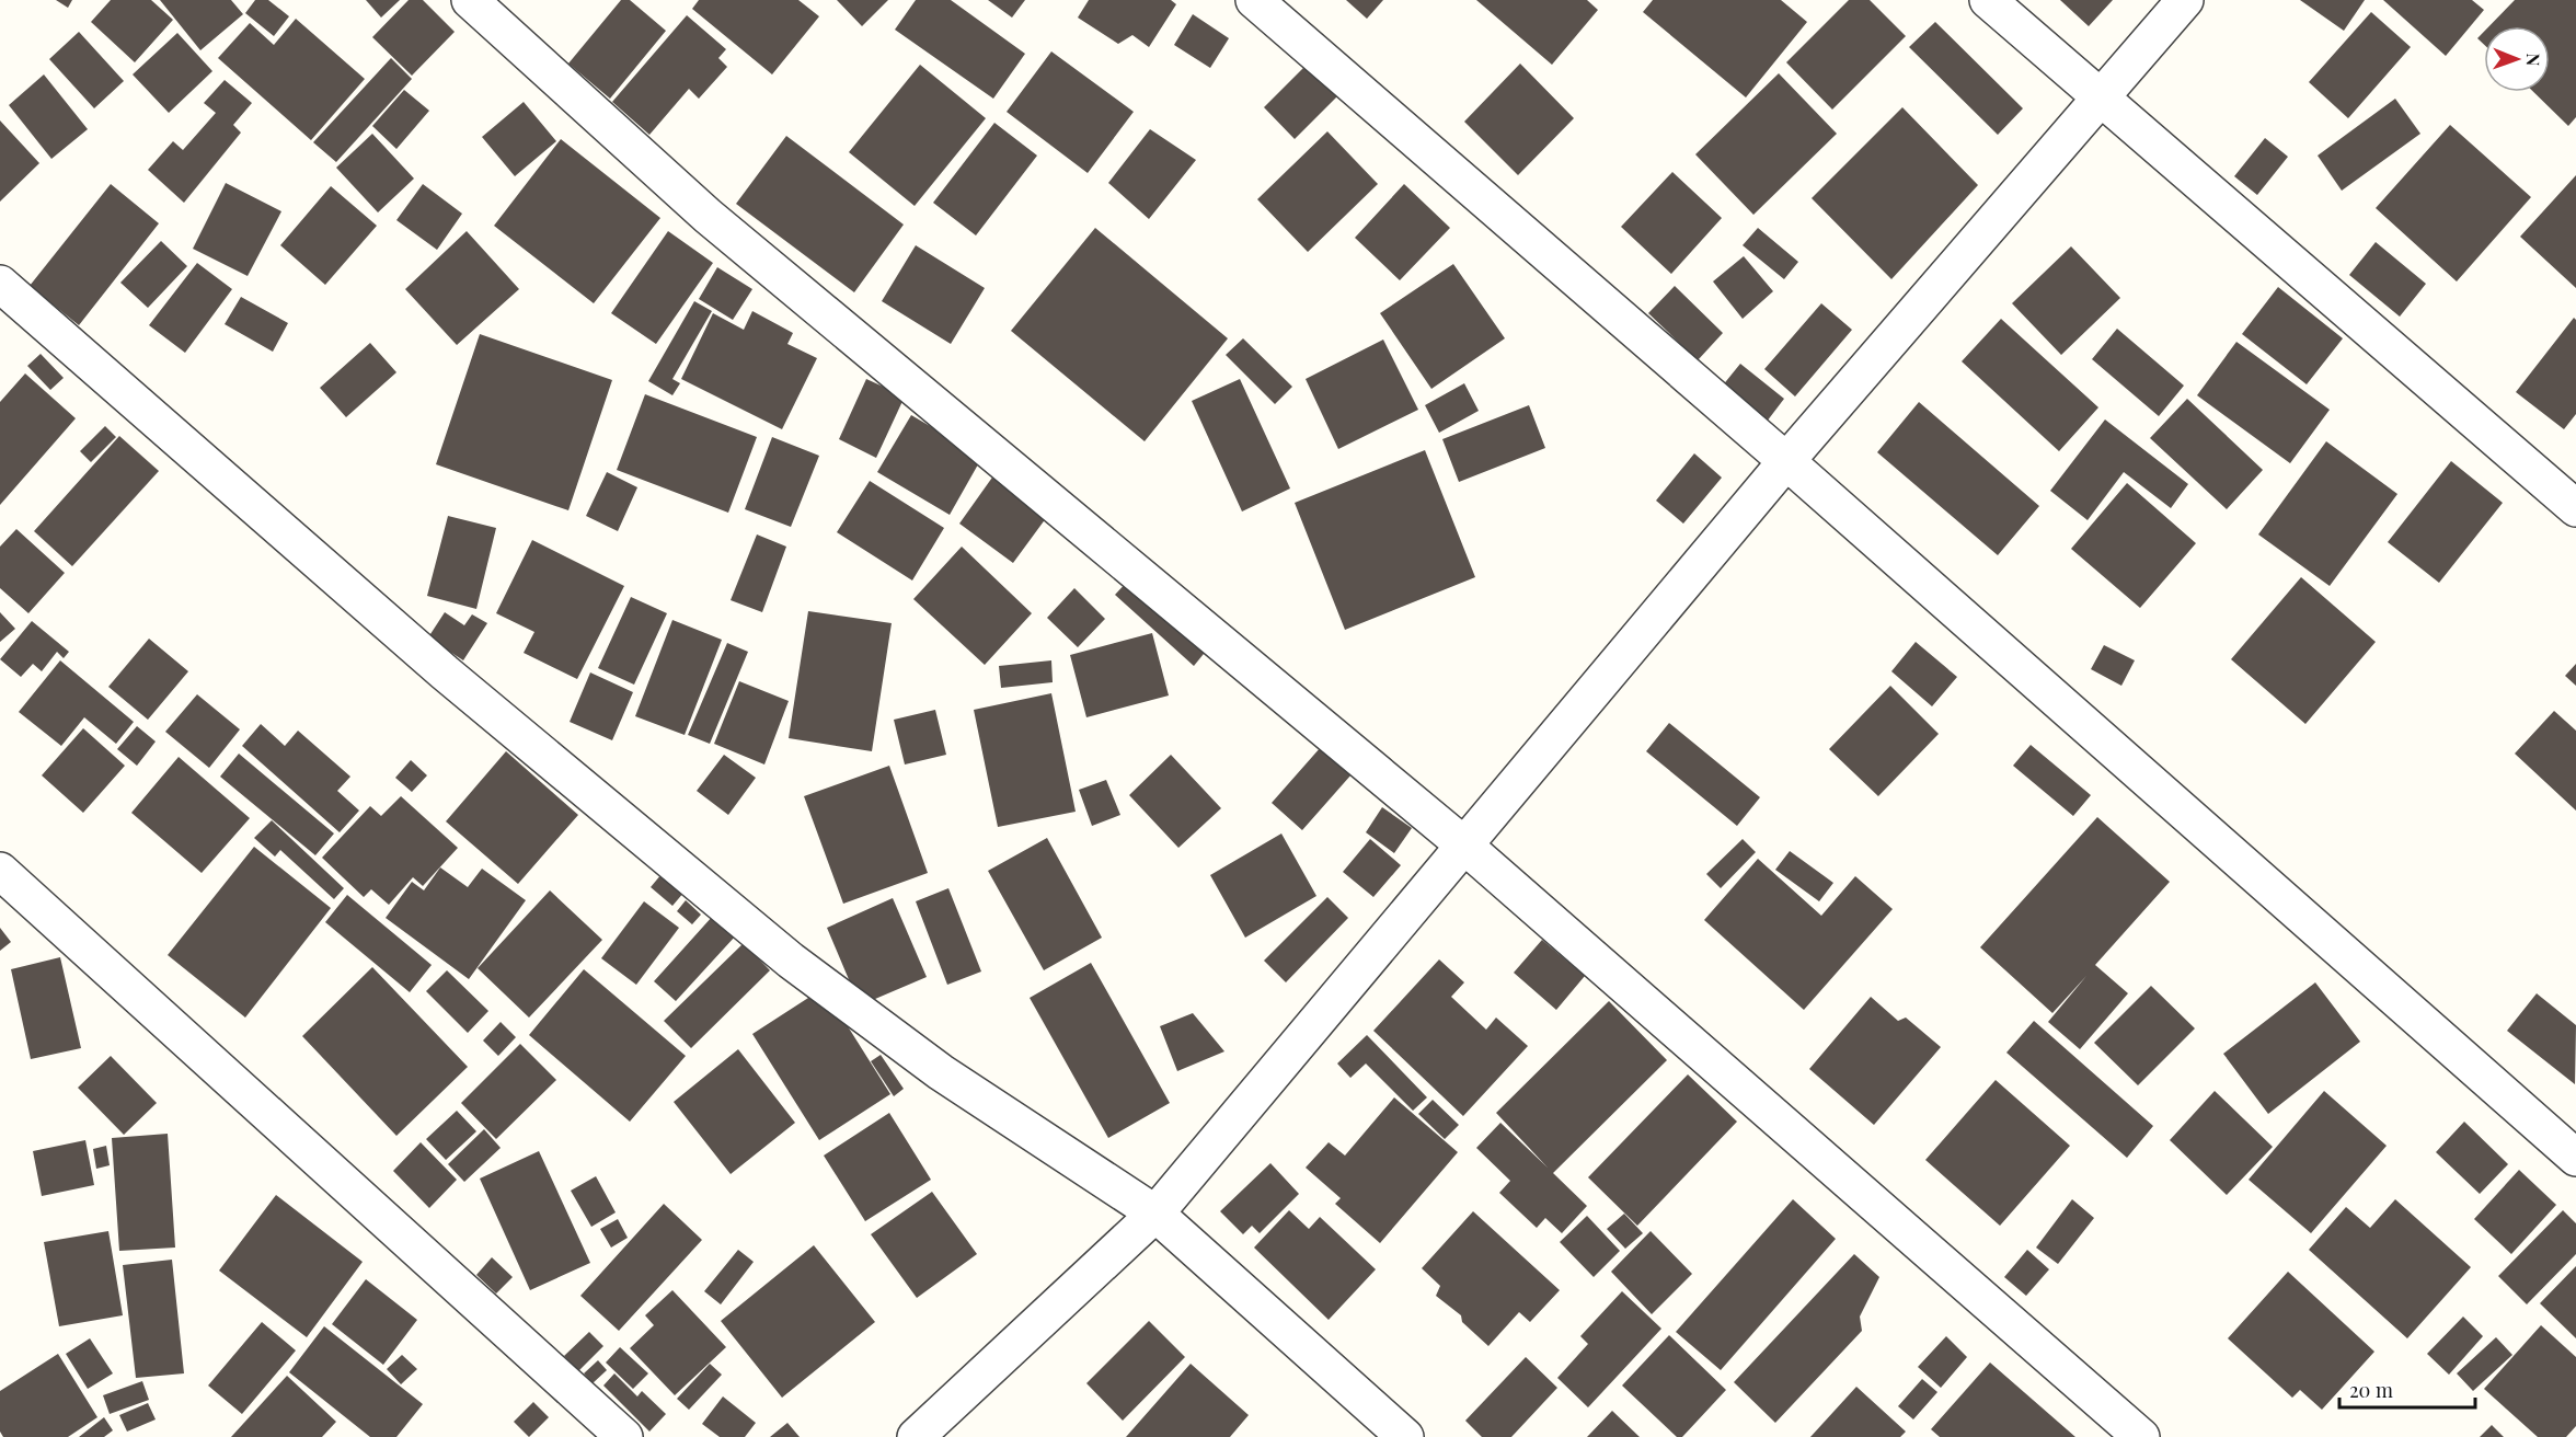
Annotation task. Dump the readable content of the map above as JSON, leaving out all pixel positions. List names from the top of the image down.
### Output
{
  "scale_bar": "20 m",
  "north": "right"
}
